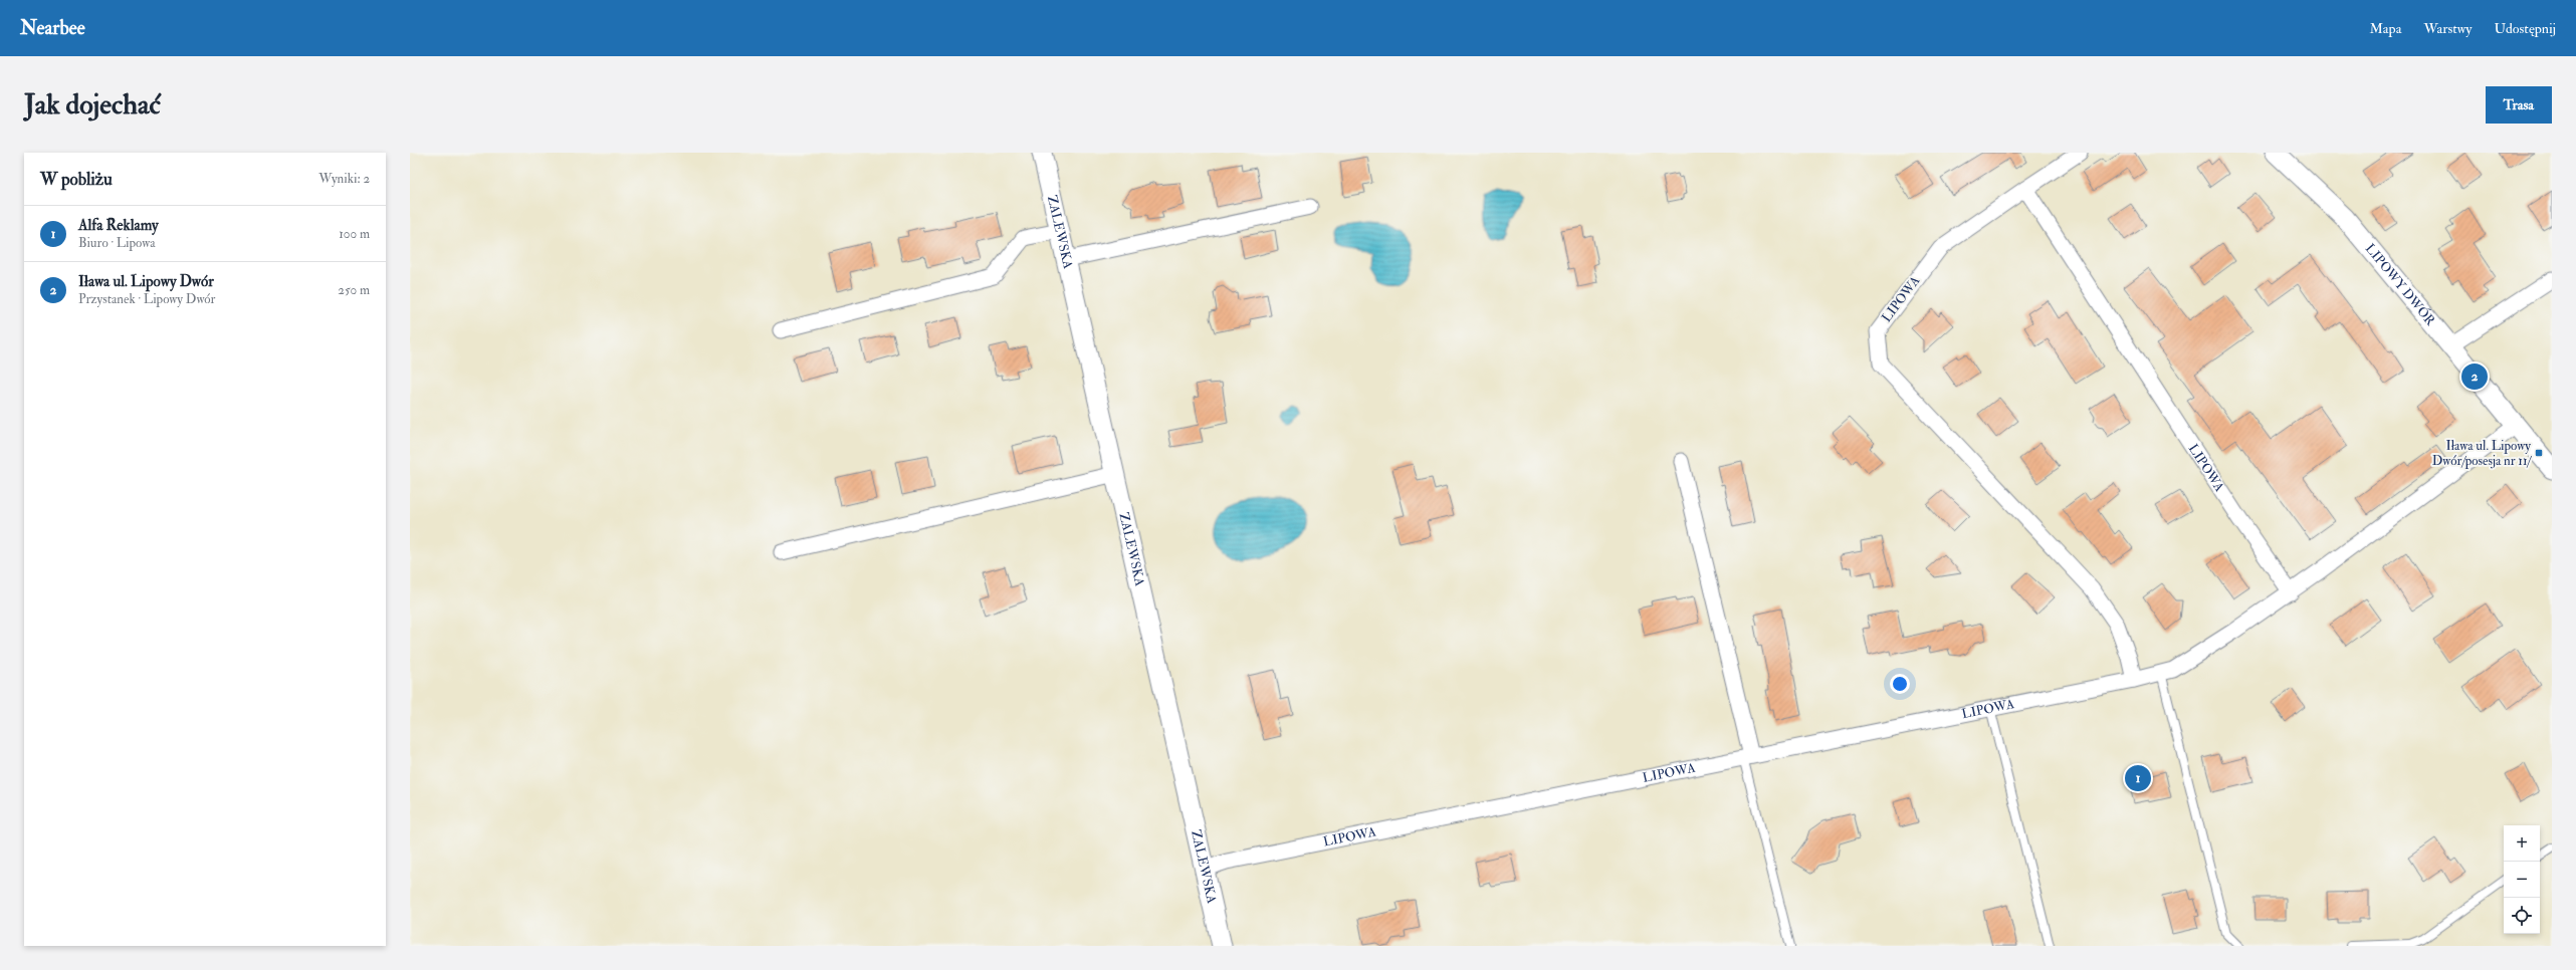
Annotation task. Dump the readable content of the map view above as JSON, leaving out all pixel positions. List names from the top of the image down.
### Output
{
  "streets": {
    "street": ["ZALEWSKA", "LIPOWY DWÓR", "LIPOWA"]
  },
  "crossings": [
    ["ZALEWSKA", "LIPOWA"]
  ],
  "places": {
    "transit": ["Iława ul. Lipowy Dwór/posesja nr 11/"]
  },
  "page": {
    "header": "Nearbee",
    "nav": ["Mapa", "Warstwy", "Udostępnij"],
    "buttons": "Trasa",
    "title": "Jak dojechać",
    "heading": ["W pobliżu", "Wyniki: 2"],
    "list": [
      {
        "mark": "1",
        "name": "Alfa Reklamy",
        "note": "Biuro · Lipowa",
        "value": "100 m"
      },
      {
        "mark": "2",
        "name": "Iława ul. Lipowy Dwór",
        "note": "Przystanek · Lipowy Dwór",
        "value": "250 m"
      }
    ],
    "pins": ["2", "1"],
    "map_buttons": ["+", "−"]
  }
}
